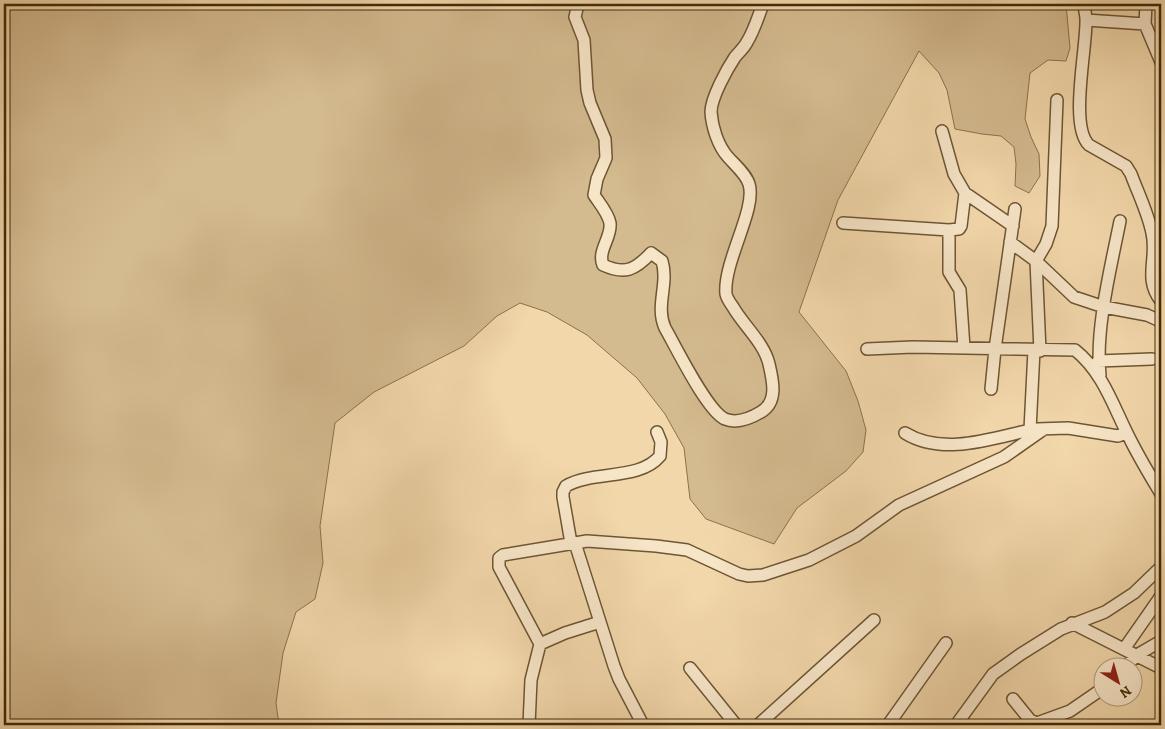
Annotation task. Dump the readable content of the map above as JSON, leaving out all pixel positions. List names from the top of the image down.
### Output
{
  "north": "bottom right"
}
